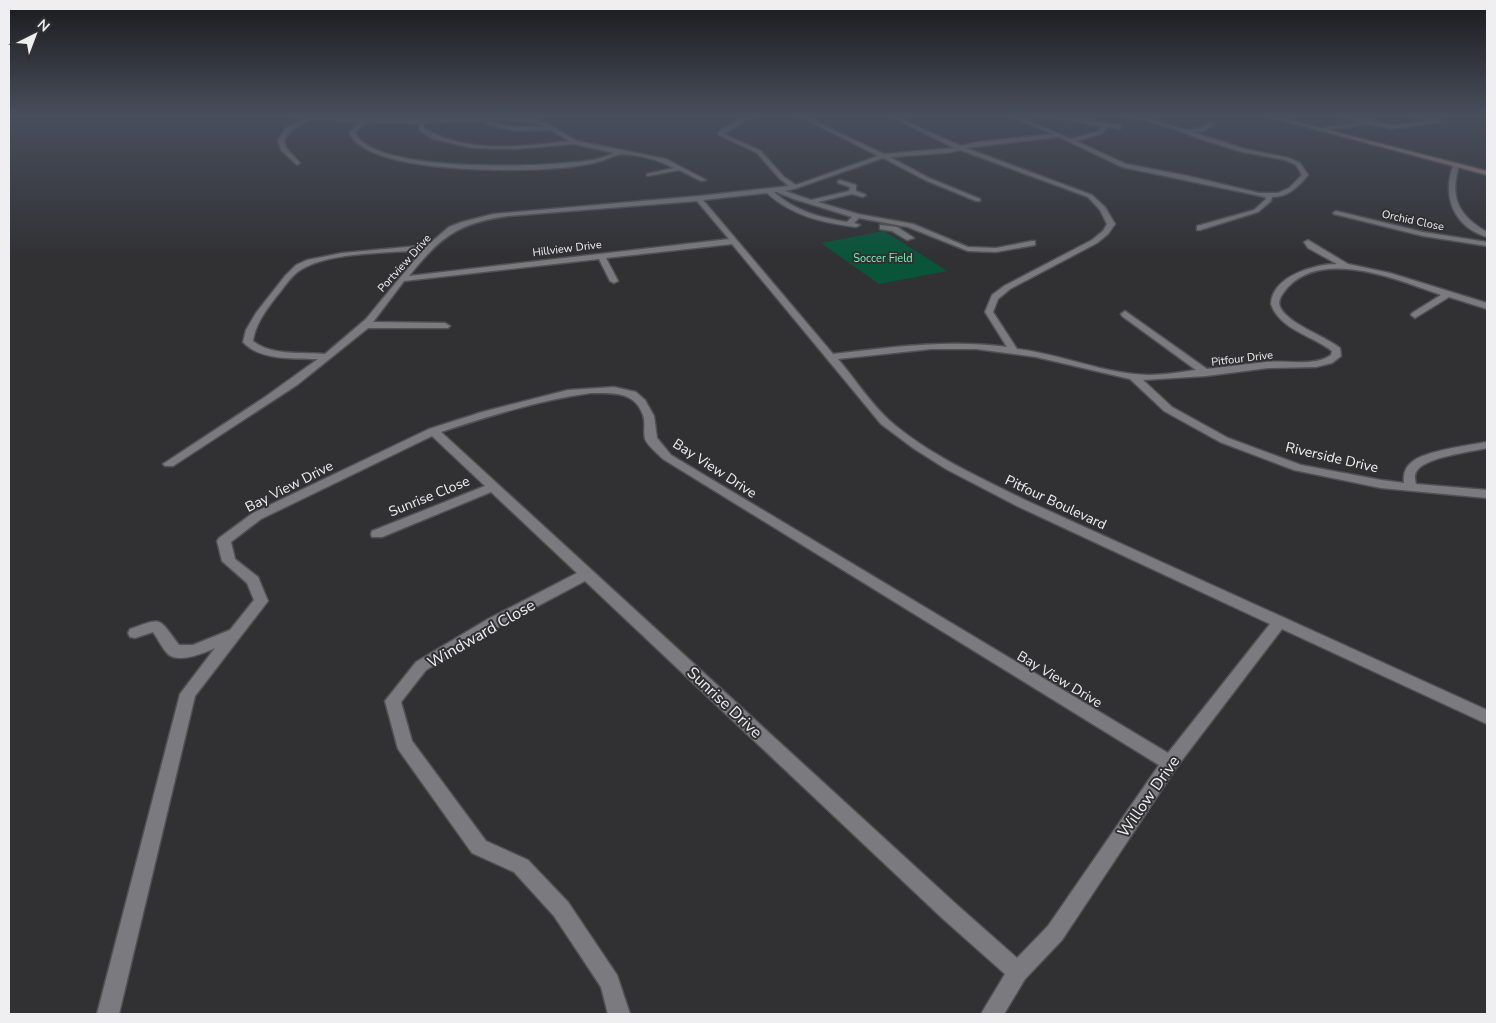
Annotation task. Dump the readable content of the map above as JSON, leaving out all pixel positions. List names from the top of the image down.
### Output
{
  "streets": {
    "street": [
      "Orchid Close",
      "Hillview Drive",
      "Portview Drive",
      "Pitfour Drive",
      "Riverside Drive",
      "Bay View Drive",
      "Sunrise Close",
      "Pitfour Boulevard",
      "Windward Close",
      "Sunrise Drive",
      "Willow Drive"
    ]
  },
  "crossings": [
    ["Hillview Drive", "Portview Drive"],
    ["Hillview Drive", "Pitfour Boulevard"],
    ["Portview Drive", "Pitfour Boulevard"],
    ["Pitfour Drive", "Riverside Drive"],
    ["Pitfour Drive", "Pitfour Boulevard"],
    ["Bay View Drive", "Sunrise Drive"],
    ["Bay View Drive", "Willow Drive"],
    ["Sunrise Close", "Sunrise Drive"],
    ["Pitfour Boulevard", "Willow Drive"],
    ["Windward Close", "Sunrise Drive"],
    ["Sunrise Drive", "Willow Drive"]
  ],
  "parks": ["Soccer Field"],
  "north": "top right"
}
